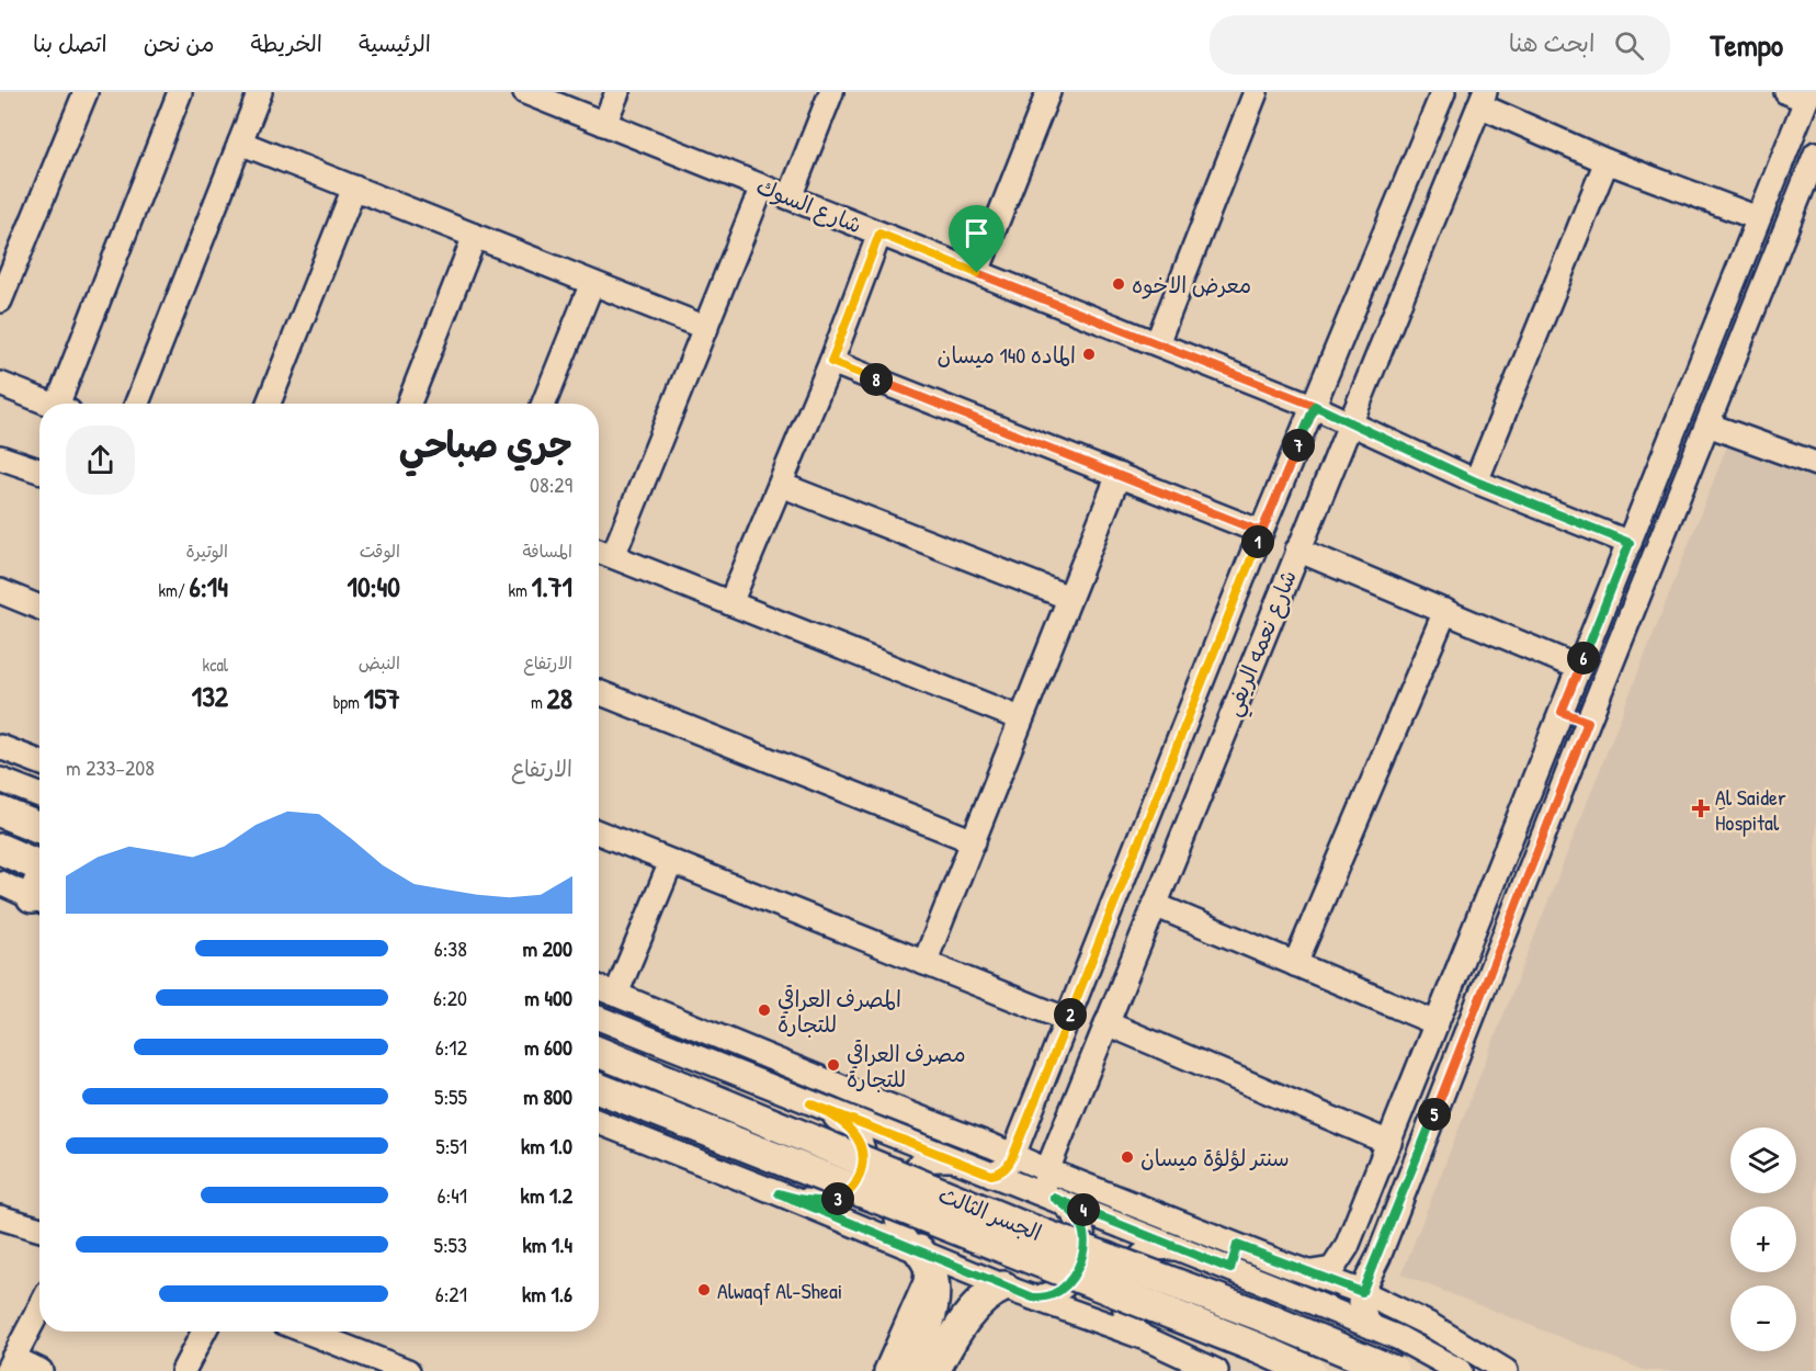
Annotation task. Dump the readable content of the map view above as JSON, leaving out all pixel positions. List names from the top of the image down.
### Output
{
  "streets": {
    "main road": ["الجسر الثالث"],
    "street": ["شارع السوك", "شارع نعمه الريفي"]
  },
  "crossings": [
    ["شارع السوك", "شارع نعمه الريفي"]
  ],
  "places": {
    "other": [
      "معرض الاخوه",
      "الماده 140 ميسان",
      "المصرف العراقي للتجارة",
      "مصرف العراقي للتجارة",
      "سنتر لؤلؤة ميسان",
      "Alwaqf Al-Sheai"
    ],
    "health": ["ِAl Saider Hospital"]
  },
  "page": {
    "header": "Tempo",
    "search": "ابحث هنا",
    "nav": [
      "الرئيسية",
      "الخريطة",
      "من نحن",
      "اتصل بنا"
    ],
    "pins": [
      "8",
      "7",
      "1",
      "6",
      "2",
      "5",
      "3",
      "4"
    ],
    "heading": ["جري صباحي", "08:29"],
    "stats": [
      ["المسافة", "1.71 km"],
      ["الوقت", "10:40"],
      ["الوتيرة", "6:14 /km"],
      ["الارتفاع", "28 m"],
      ["النبض", "157 bpm"],
      ["kcal", "132"]
    ],
    "chart": ["الارتفاع", "208–233 m"],
    "list": [
      {
        "name": "200 m",
        "note": "6:38"
      },
      {
        "name": "400 m",
        "note": "6:20"
      },
      {
        "name": "600 m",
        "note": "6:12"
      },
      {
        "name": "800 m",
        "note": "5:55"
      },
      {
        "name": "1.0 km",
        "note": "5:51"
      },
      {
        "name": "1.2 km",
        "note": "6:41"
      },
      {
        "name": "1.4 km",
        "note": "5:53"
      },
      {
        "name": "1.6 km",
        "note": "6:21"
      }
    ],
    "map_buttons": ["+", "−"]
  }
}
